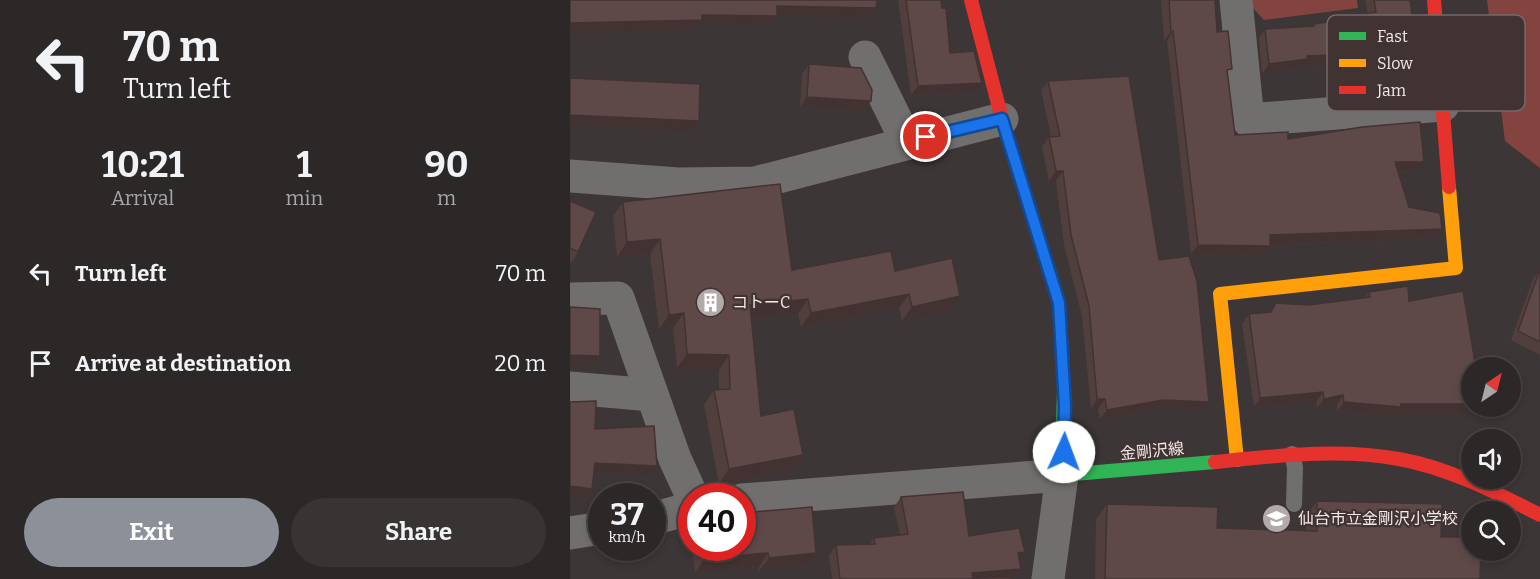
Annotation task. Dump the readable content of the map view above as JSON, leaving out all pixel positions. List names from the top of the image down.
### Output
{
  "streets": {
    "street": ["金剛沢線"]
  },
  "places": {
    "building": ["コトーC"],
    "school or university": ["仙台市立金剛沢小学校"]
  },
  "legend": ["Fast", "Slow", "Jam"],
  "north": "top right",
  "page": {
    "turn": ["70 m", "Turn left"],
    "eta": [
      "10:21",
      "Arrival",
      "1",
      "min",
      "90",
      "m"
    ],
    "list": [
      {
        "name": "Turn left",
        "value": "70 m"
      },
      {
        "name": "Arrive at destination",
        "value": "20 m"
      }
    ],
    "speed": "37 km/h",
    "limit": "40",
    "buttons": ["Exit", "Share"]
  }
}
